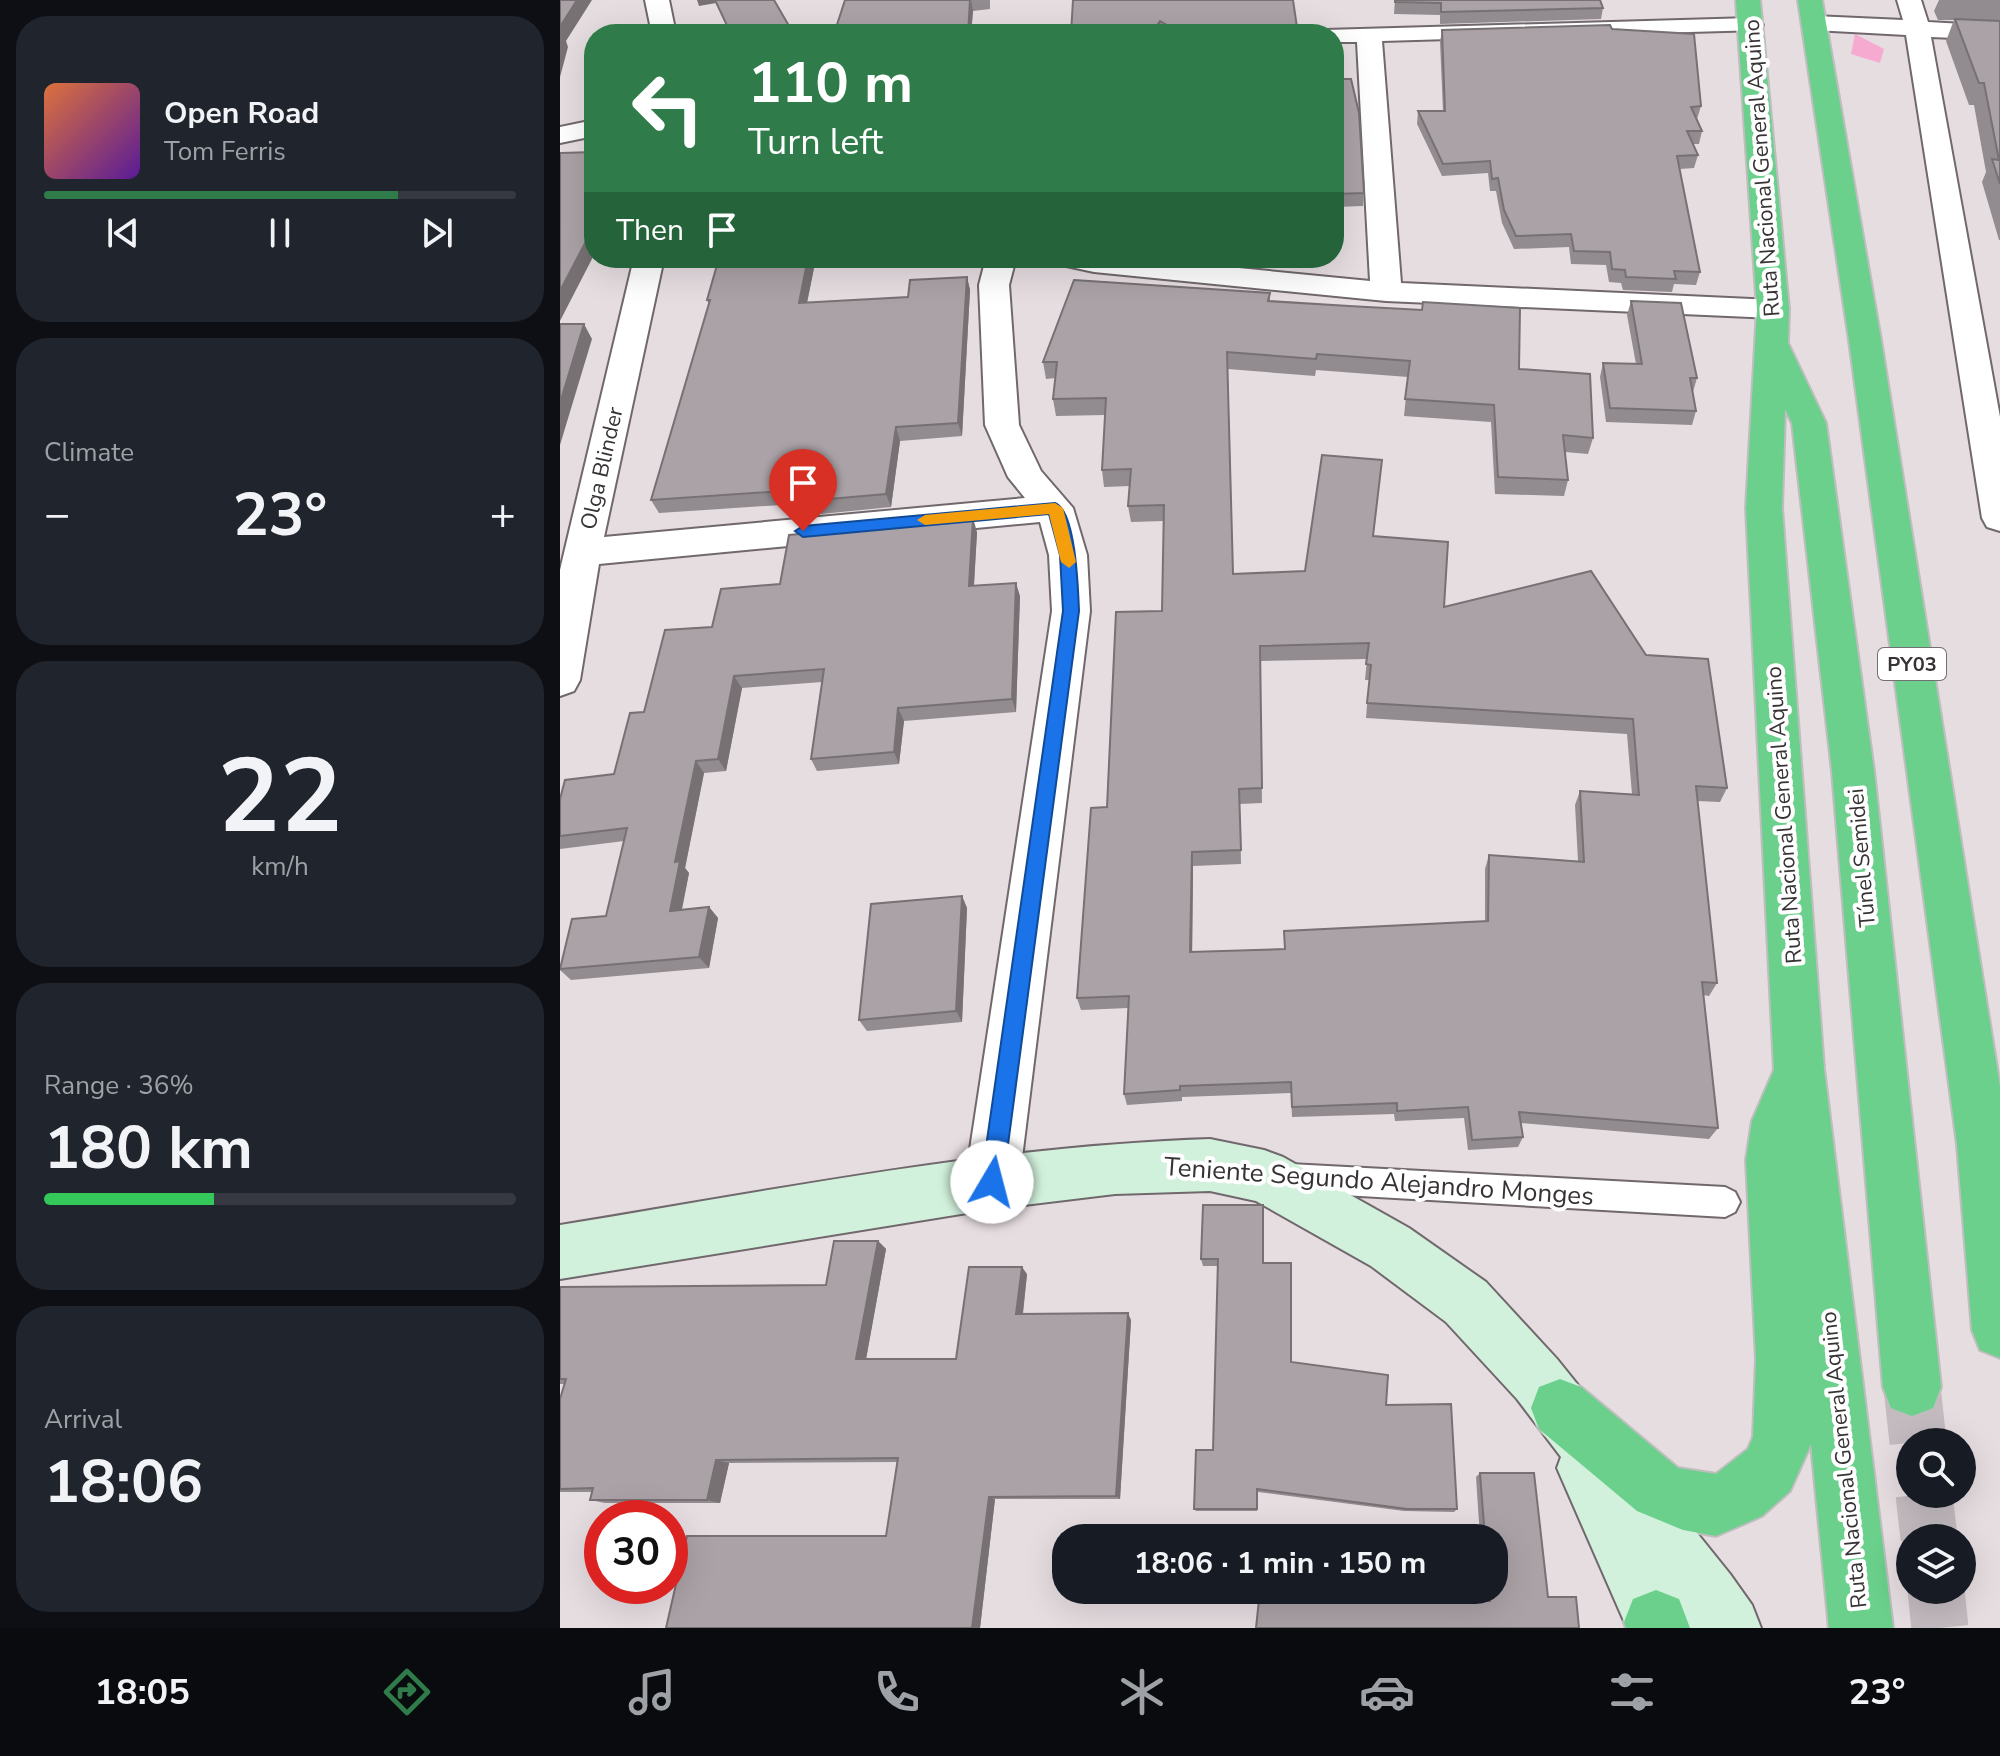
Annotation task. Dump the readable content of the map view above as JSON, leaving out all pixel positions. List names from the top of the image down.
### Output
{
  "streets": {
    "highway": ["Ruta Nacional General Aquino", "PY03", "Túnel Semidei"],
    "street": ["Olga Blinder", "Teniente Segundo Alejandro Monges"]
  },
  "crossings": [
    ["Ruta Nacional General Aquino", "Túnel Semidei"]
  ],
  "page": {
    "turn": ["110 m", "Turn left"],
    "song": ["Open Road", "Tom Ferris"],
    "then": "Then",
    "tile": [
      "Climate",
      ["22", "km/h"],
      ["Range · 36%", "180 km"],
      ["Arrival", "18:06"]
    ],
    "heat": ["−", "23°", "+"],
    "limit": "30",
    "trip": "18:06 · 1 min · 150 m",
    "tabs": ["18:05", "23°"]
  }
}
